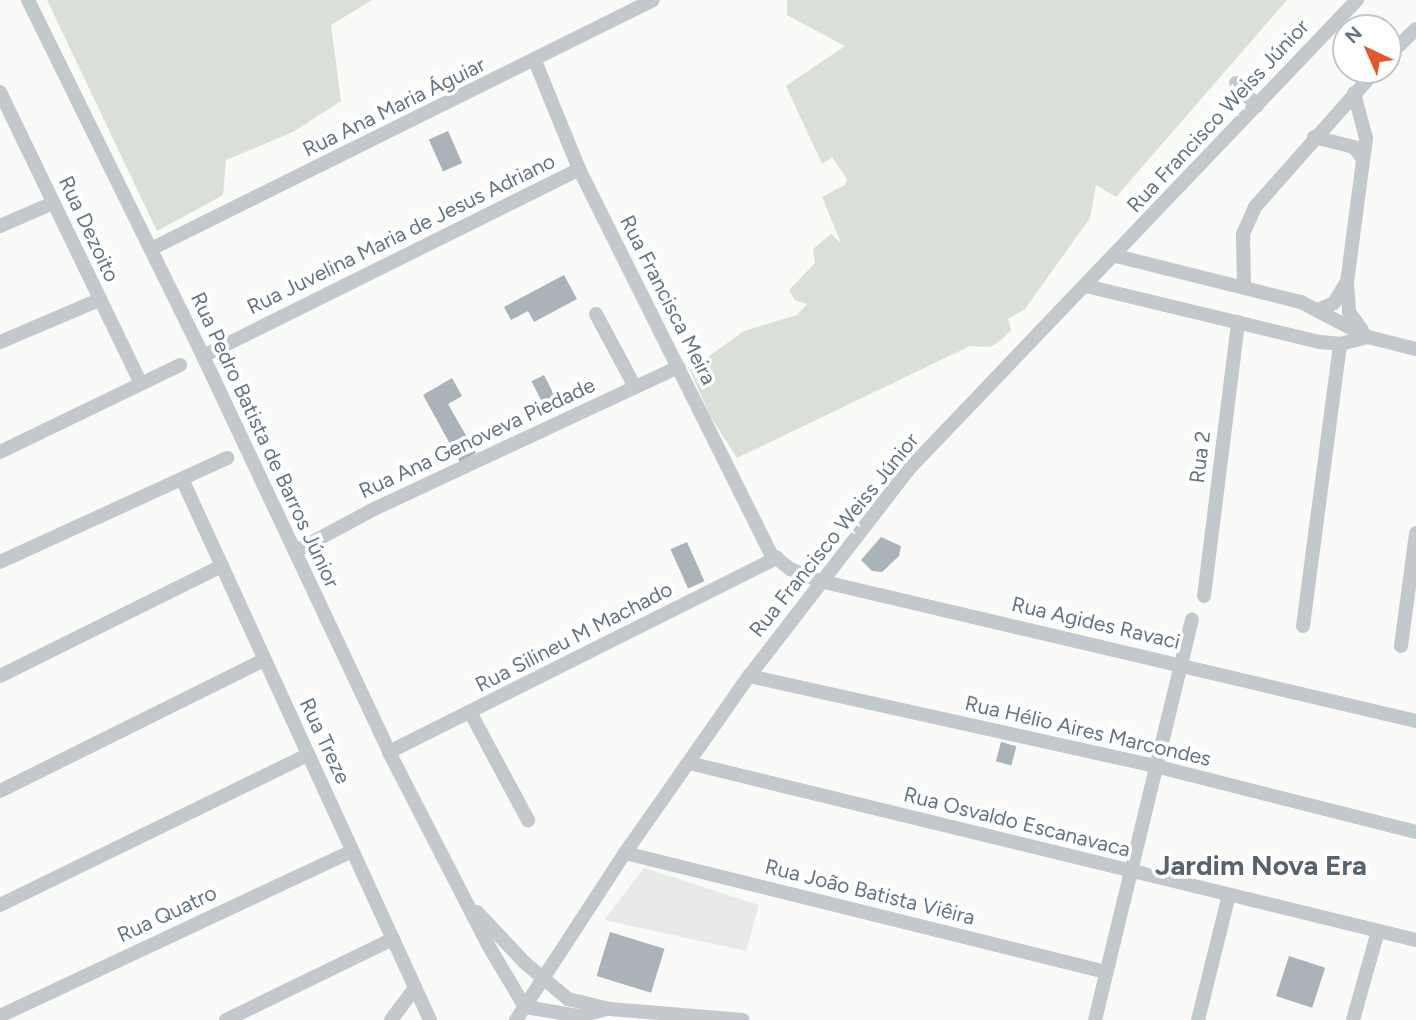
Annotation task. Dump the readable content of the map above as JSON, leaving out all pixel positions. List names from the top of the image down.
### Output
{
  "streets": {
    "street": [
      "Rua Ana Maria Águiar",
      "Rua Francisco Weiss Júnior",
      "Rua Dezoito",
      "Rua Juvelina Maria de Jesus Adriano",
      "Rua Francisca Meira",
      "Rua Ana Genoveva Piedade",
      "Rua Pedro Batista de Barros Júnior",
      "Rua 2",
      "Rua Agides Ravaci",
      "Rua Silineu M Machado",
      "Rua Hélio Aires Marcondes",
      "Rua Treze",
      "Rua Osvaldo Escanavaca",
      "Rua João Batista Viêira",
      "Rua Quatro"
    ]
  },
  "crossings": [
    ["Rua Ana Maria Águiar", "Rua Francisca Meira"],
    ["Rua Ana Maria Águiar", "Rua Pedro Batista de Barros Júnior"],
    ["Rua Francisco Weiss Júnior", "Rua Pedro Batista de Barros Júnior"],
    ["Rua Francisco Weiss Júnior", "Rua Agides Ravaci"],
    ["Rua Francisco Weiss Júnior", "Rua Hélio Aires Marcondes"],
    ["Rua Francisco Weiss Júnior", "Rua Osvaldo Escanavaca"],
    ["Rua Francisco Weiss Júnior", "Rua João Batista Viêira"],
    ["Rua Juvelina Maria de Jesus Adriano", "Rua Francisca Meira"],
    ["Rua Juvelina Maria de Jesus Adriano", "Rua Pedro Batista de Barros Júnior"],
    ["Rua Francisca Meira", "Rua Ana Genoveva Piedade"],
    ["Rua Francisca Meira", "Rua Agides Ravaci"],
    ["Rua Francisca Meira", "Rua Silineu M Machado"],
    ["Rua Ana Genoveva Piedade", "Rua Pedro Batista de Barros Júnior"],
    ["Rua Pedro Batista de Barros Júnior", "Rua Silineu M Machado"],
    ["Rua Agides Ravaci", "Rua Silineu M Machado"],
    ["Rua Treze", "Rua Quatro"]
  ],
  "districts": ["Jardim Nova Era"],
  "north": "top left"
}
